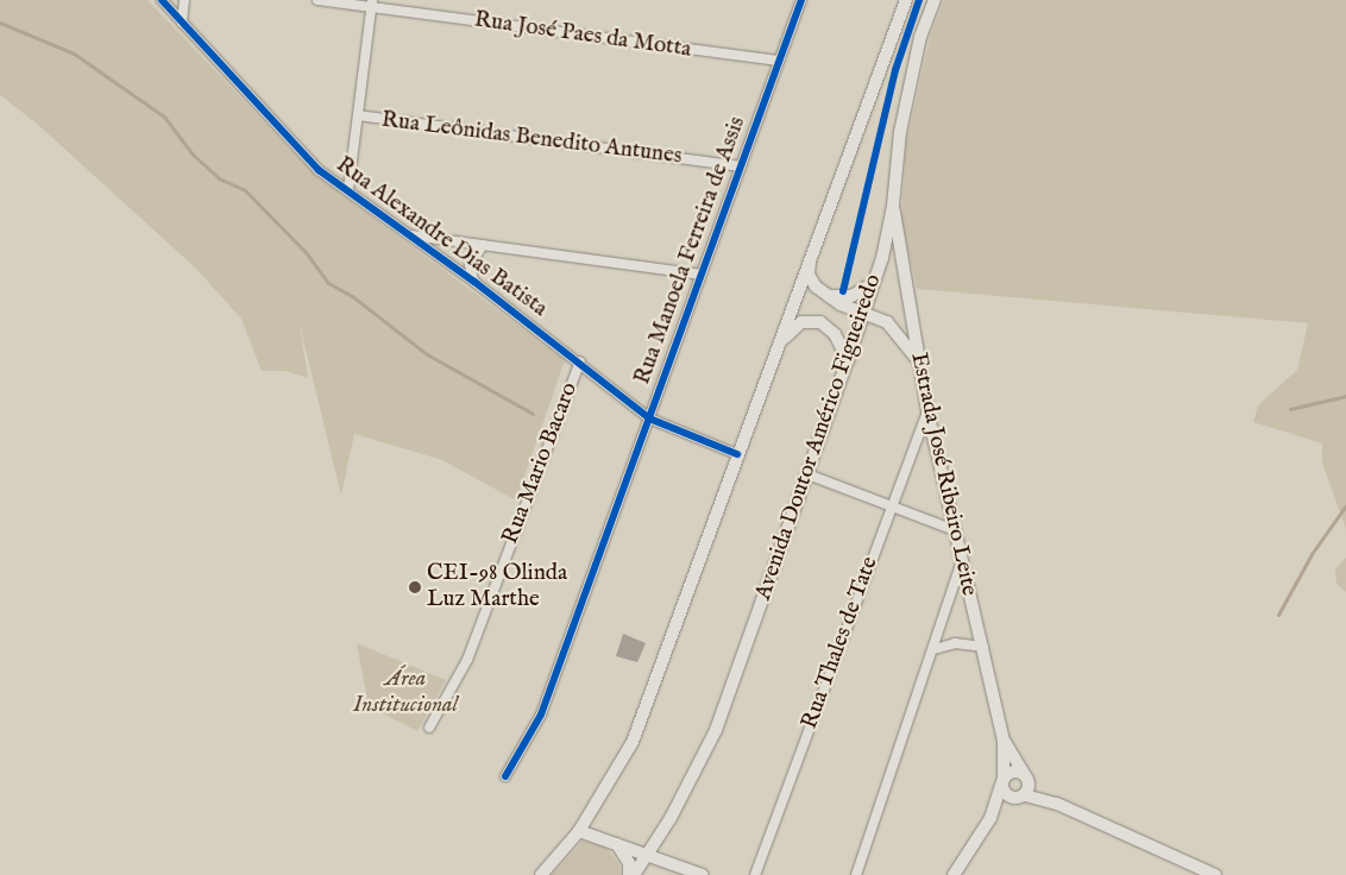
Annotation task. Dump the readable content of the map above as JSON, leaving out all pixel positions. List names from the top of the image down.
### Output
{
  "streets": {
    "main road": ["Avenida Doutor Américo Figueiredo", "Estrada José Ribeiro Leite"],
    "street": [
      "Rua José Paes da Motta",
      "Rua Leônidas Benedito Antunes",
      "Rua Alexandre Dias Batista",
      "Rua Manoela Ferreira de Assis",
      "Rua Mario Bacaro",
      "Rua Thales de Tate"
    ]
  },
  "crossings": [
    ["Rua José Paes da Motta", "Rua Manoela Ferreira de Assis"],
    ["Rua Leônidas Benedito Antunes", "Rua Manoela Ferreira de Assis"],
    ["Rua Alexandre Dias Batista", "Rua Manoela Ferreira de Assis"],
    ["Rua Alexandre Dias Batista", "Rua Mario Bacaro"],
    ["Avenida Doutor Américo Figueiredo", "Estrada José Ribeiro Leite"],
    ["Estrada José Ribeiro Leite", "Rua Thales de Tate"]
  ],
  "parks": ["Área Institucional"],
  "places": ["CEI-98 Olinda Luz Marthe"]
}
